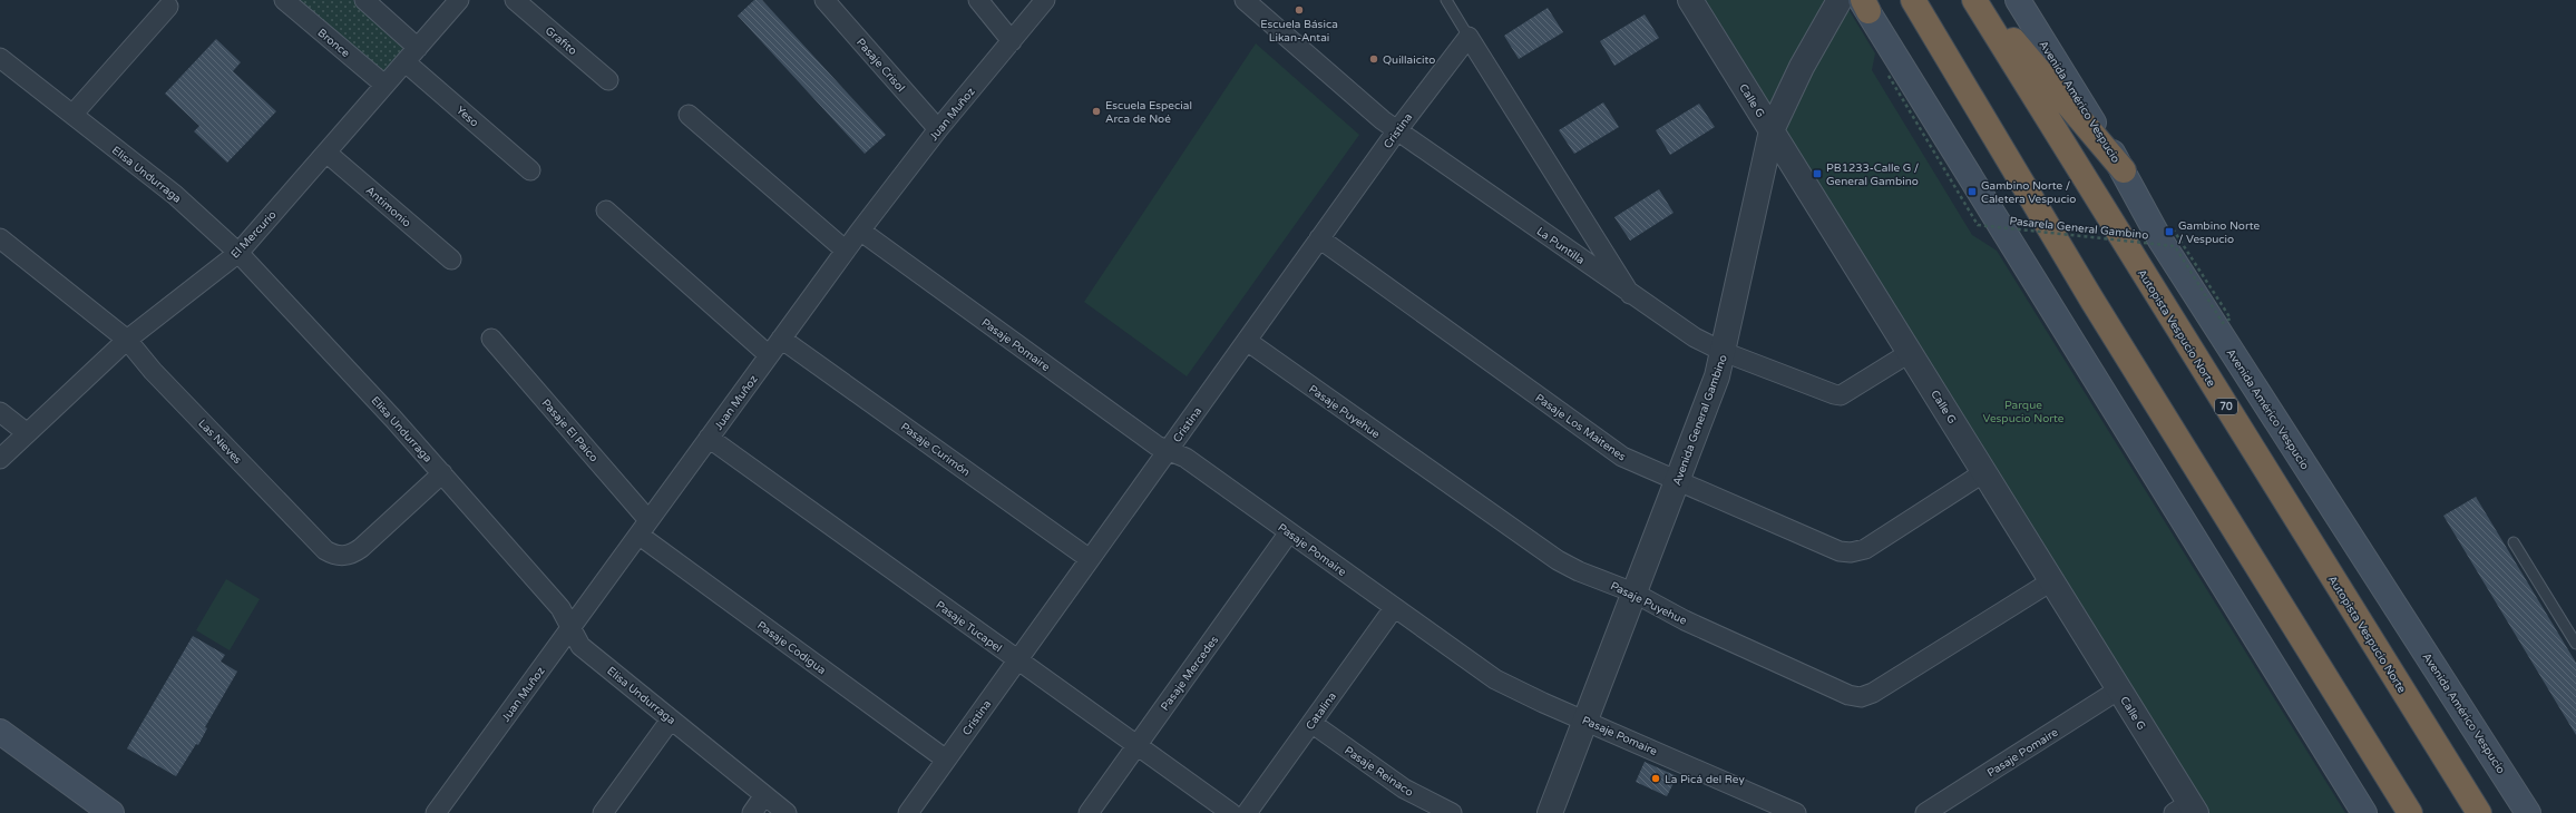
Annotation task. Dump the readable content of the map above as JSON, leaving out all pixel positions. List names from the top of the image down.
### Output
{
  "streets": {
    "highway": ["Autopista Vespucio Norte", "70"],
    "main road": ["Avenida Américo Vespucio"],
    "street": [
      "Grafito",
      "Bronce",
      "Pasaje Crisol",
      "Calle G",
      "Juan Muñoz",
      "Yeso",
      "Cristina",
      "Elisa Undurraga",
      "Antimonio",
      "El Mercurio",
      "La Puntilla",
      "Pasaje Pomaire",
      "Pasaje Puyehue",
      "Avenida General Gambino",
      "Pasaje Los Maitenes",
      "Pasaje El Paico",
      "Las Nieves",
      "Pasaje Curimón",
      "Pasaje Tucapel",
      "Pasaje Codigua",
      "Pasaje Mercedes",
      "Catalina",
      "Pasaje Reinaco"
    ],
    "path": ["Pasarela General Gambino"]
  },
  "crossings": [
    ["Bronce", "El Mercurio"],
    ["Pasaje Crisol", "Juan Muñoz"],
    ["Calle G", "La Puntilla"],
    ["Calle G", "Pasaje Pomaire"],
    ["Calle G", "Pasaje Puyehue"],
    ["Calle G", "Avenida General Gambino"],
    ["Calle G", "Pasaje Los Maitenes"],
    ["Juan Muñoz", "Elisa Undurraga"],
    ["Juan Muñoz", "Pasaje Pomaire"],
    ["Juan Muñoz", "Pasaje El Paico"],
    ["Juan Muñoz", "Pasaje Curimón"],
    ["Juan Muñoz", "Pasaje Tucapel"],
    ["Juan Muñoz", "Pasaje Codigua"],
    ["Yeso", "El Mercurio"],
    ["Cristina", "La Puntilla"],
    ["Cristina", "Pasaje Pomaire"],
    ["Cristina", "Pasaje Puyehue"],
    ["Cristina", "Pasaje Los Maitenes"],
    ["Cristina", "Pasaje Curimón"],
    ["Cristina", "Pasaje Tucapel"],
    ["Cristina", "Pasaje Codigua"],
    ["Elisa Undurraga", "El Mercurio"],
    ["Elisa Undurraga", "Las Nieves"],
    ["Antimonio", "El Mercurio"],
    ["El Mercurio", "Las Nieves"],
    ["La Puntilla", "Avenida General Gambino"],
    ["Pasaje Pomaire", "Avenida General Gambino"],
    ["Pasaje Pomaire", "Pasaje Mercedes"],
    ["Pasaje Pomaire", "Catalina"],
    ["Pasaje Puyehue", "Avenida General Gambino"],
    ["Avenida General Gambino", "Pasaje Los Maitenes"],
    ["Pasaje El Paico", "Pasaje Codigua"],
    ["Pasaje Tucapel", "Pasaje Mercedes"],
    ["Catalina", "Pasaje Reinaco"]
  ],
  "parks": ["Parque Vespucio Norte"],
  "places": {
    "other": [
      "Escuela Básica Likan-Antai",
      "Quillaicito",
      "Escuela Especial Arca de Noé",
      "La Picá del Rey"
    ],
    "transit": ["PB1233-Calle G / General Gambino", "Gambino Norte / Caletera Vespucio", "Gambino Norte / Vespucio"]
  }
}
